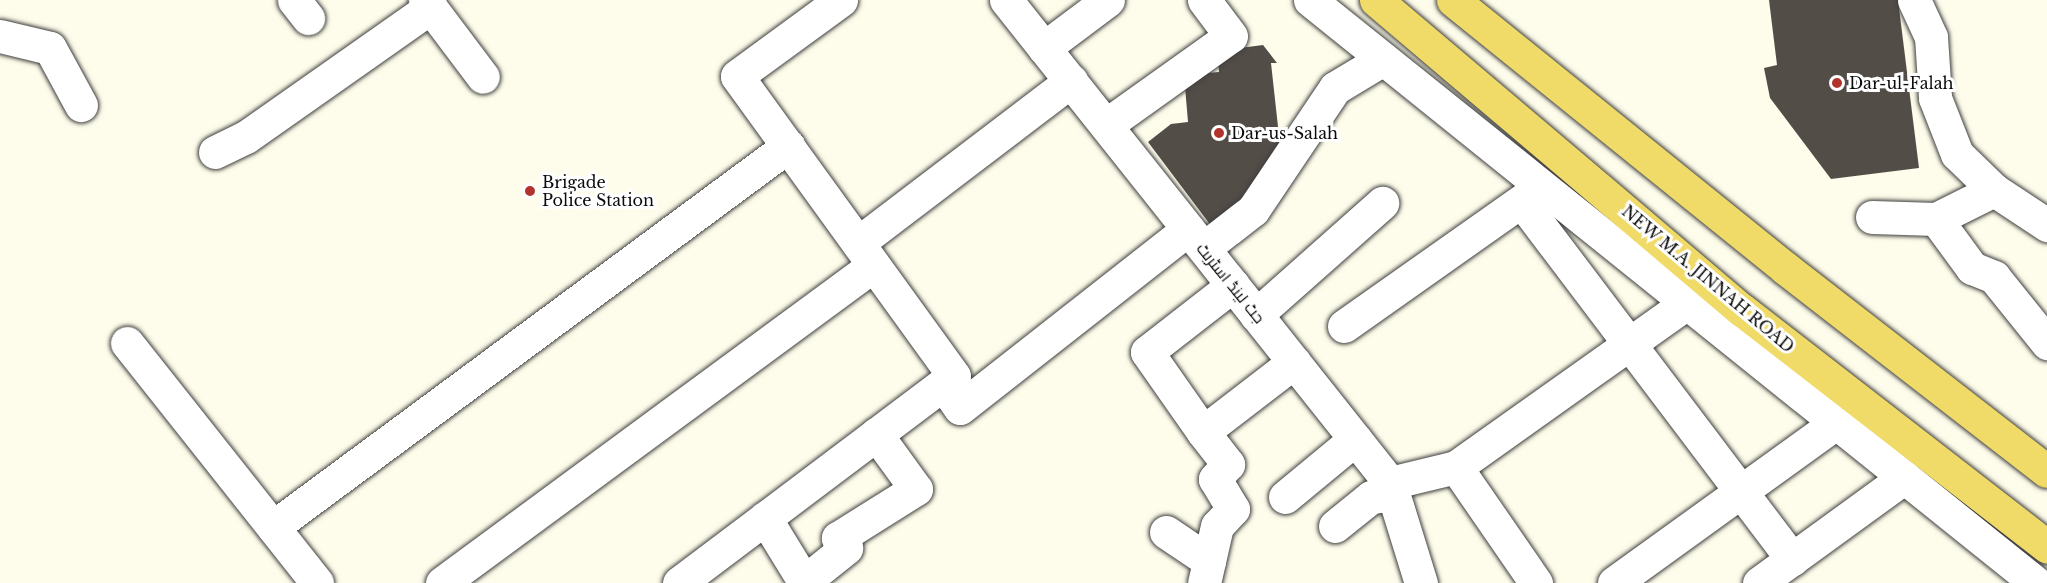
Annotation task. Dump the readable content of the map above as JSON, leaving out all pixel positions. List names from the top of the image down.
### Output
{
  "streets": {
    "main road": ["NEW M.A. JINNAH ROAD"],
    "street": ["جٹ لینڈ اسٹریٹ"]
  },
  "places": ["Dar-ul-Falah", "Dar-us-Salah", "Brigade Police Station"]
}
